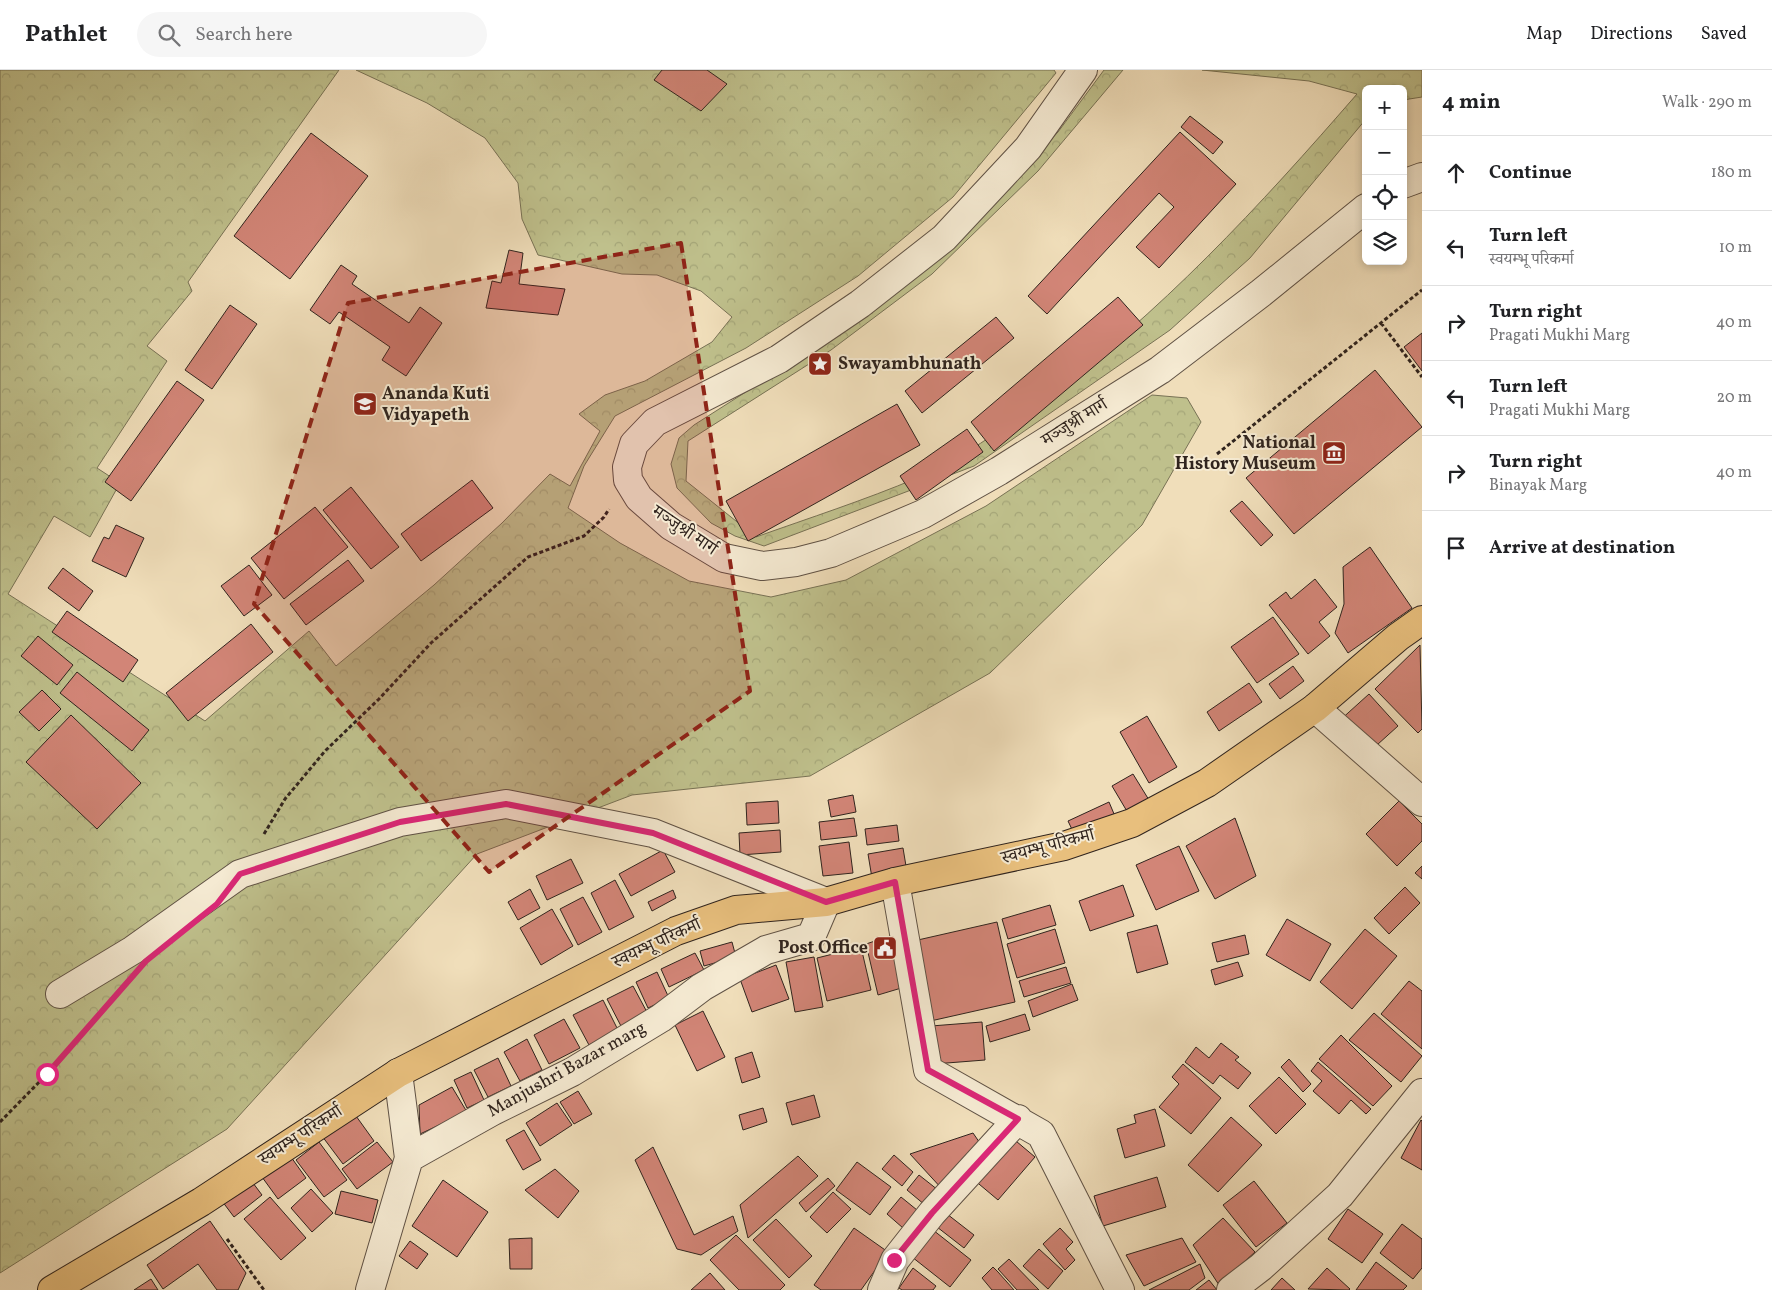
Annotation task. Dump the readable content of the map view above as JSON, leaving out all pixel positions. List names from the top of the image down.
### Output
{
  "streets": {
    "main road": ["स्वयम्भू परिकर्मा"],
    "street": ["मञ्जुश्री मार्ग", "Manjushri Bazar marg"]
  },
  "crossings": [
    ["स्वयम्भू परिकर्मा", "Manjushri Bazar marg"]
  ],
  "places": {
    "place": ["Swayambhunath"],
    "school or university": ["Ananda Kuti Vidyapeth"],
    "museum": ["National History Museum"],
    "public building": ["Post Office"]
  },
  "page": {
    "header": "Pathlet",
    "search": "Search here",
    "nav": ["Map", "Directions", "Saved"],
    "heading": ["4 min", "Walk · 290 m"],
    "map_buttons": ["+", "−"],
    "list": [
      ["Continue", "180 m"],
      ["Turn left", "स्वयम्भू परिकर्मा", "10 m"],
      ["Turn right", "Pragati Mukhi Marg", "40 m"],
      ["Turn left", "Pragati Mukhi Marg", "20 m"],
      ["Turn right", "Binayak Marg", "40 m"],
      "Arrive at destination"
    ]
  }
}
